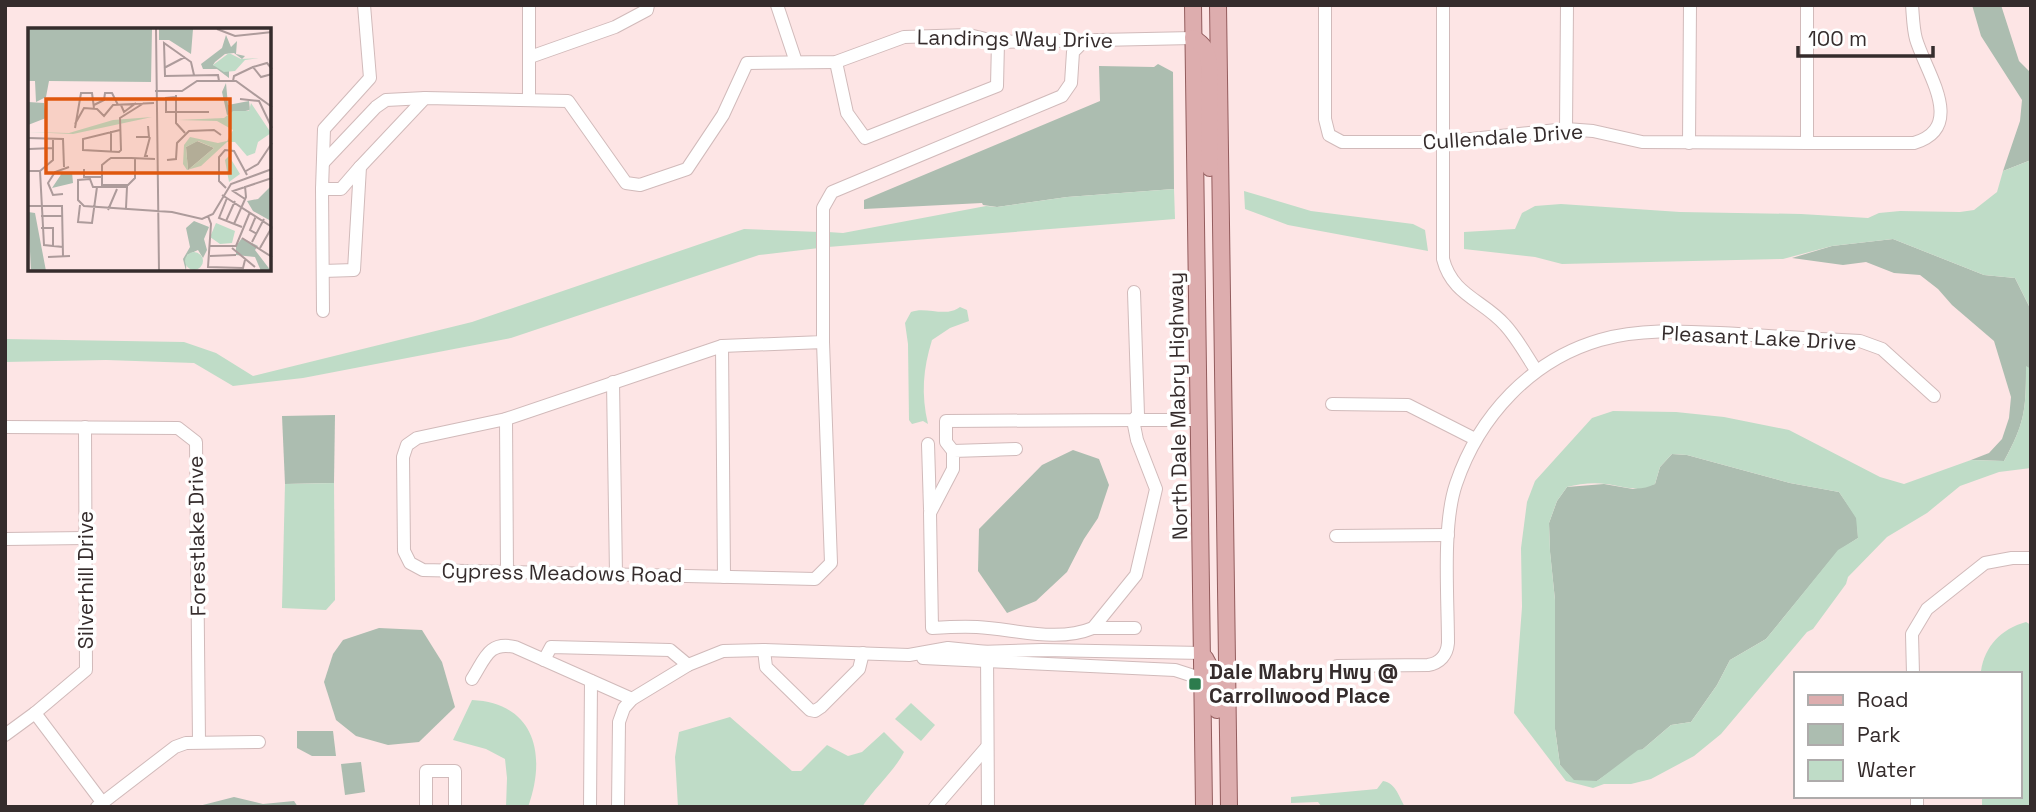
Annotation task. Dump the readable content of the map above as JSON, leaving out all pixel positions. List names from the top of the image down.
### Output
{
  "streets": {
    "main road": ["North Dale Mabry Highway"],
    "street": [
      "Landings Way Drive",
      "Cullendale Drive",
      "Pleasant Lake Drive",
      "Forestlake Drive",
      "Cypress Meadows Road",
      "Silverhill Drive"
    ]
  },
  "crossings": [
    ["Landings Way Drive", "North Dale Mabry Highway"],
    ["Landings Way Drive", "Cypress Meadows Road"],
    ["Forestlake Drive", "Silverhill Drive"]
  ],
  "places": {
    "transit": ["Dale Mabry Hwy @ Carrollwood Place"]
  },
  "legend": ["Road", "Park", "Water"],
  "scale_bar": "100 m"
}
